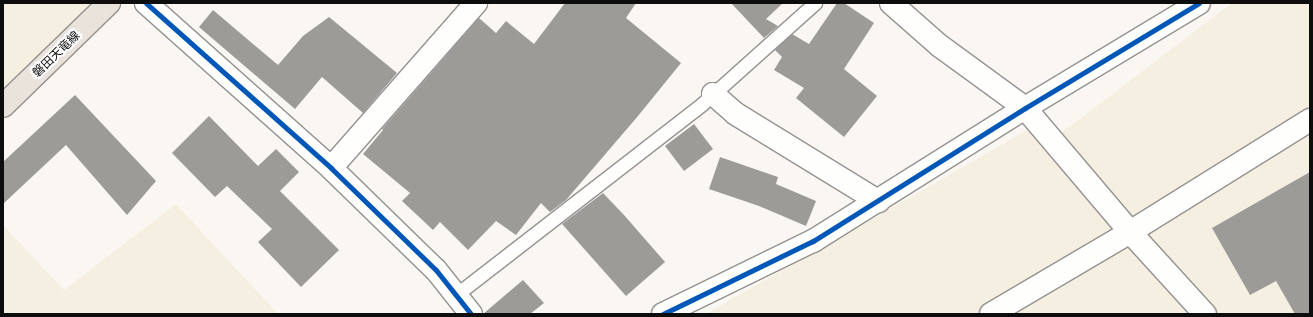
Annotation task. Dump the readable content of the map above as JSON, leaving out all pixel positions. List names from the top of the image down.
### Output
{
  "streets": {
    "main road": ["磐田天竜線"]
  }
}
